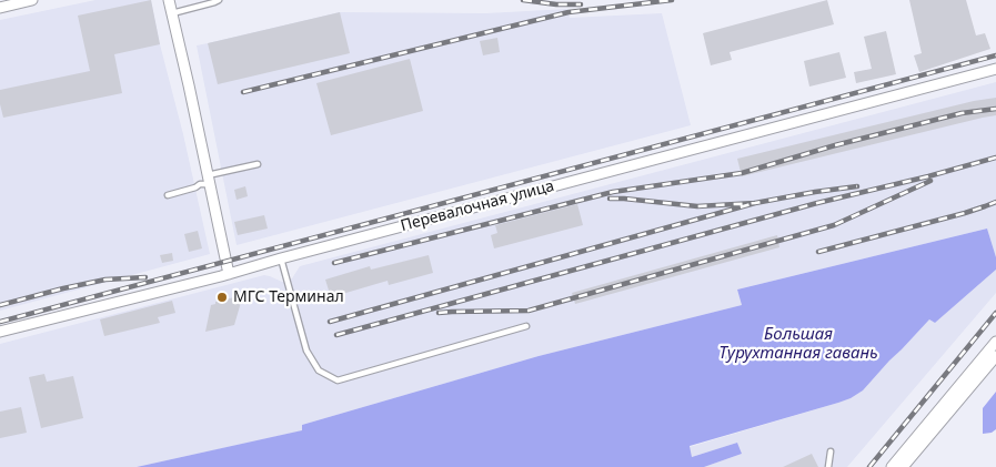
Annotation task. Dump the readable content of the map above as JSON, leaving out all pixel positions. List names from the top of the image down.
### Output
{
  "streets": {
    "street": ["Перевалочная улица"]
  },
  "water": ["Большая Турухтанная гавань"],
  "places": ["МГС Терминал"]
}
